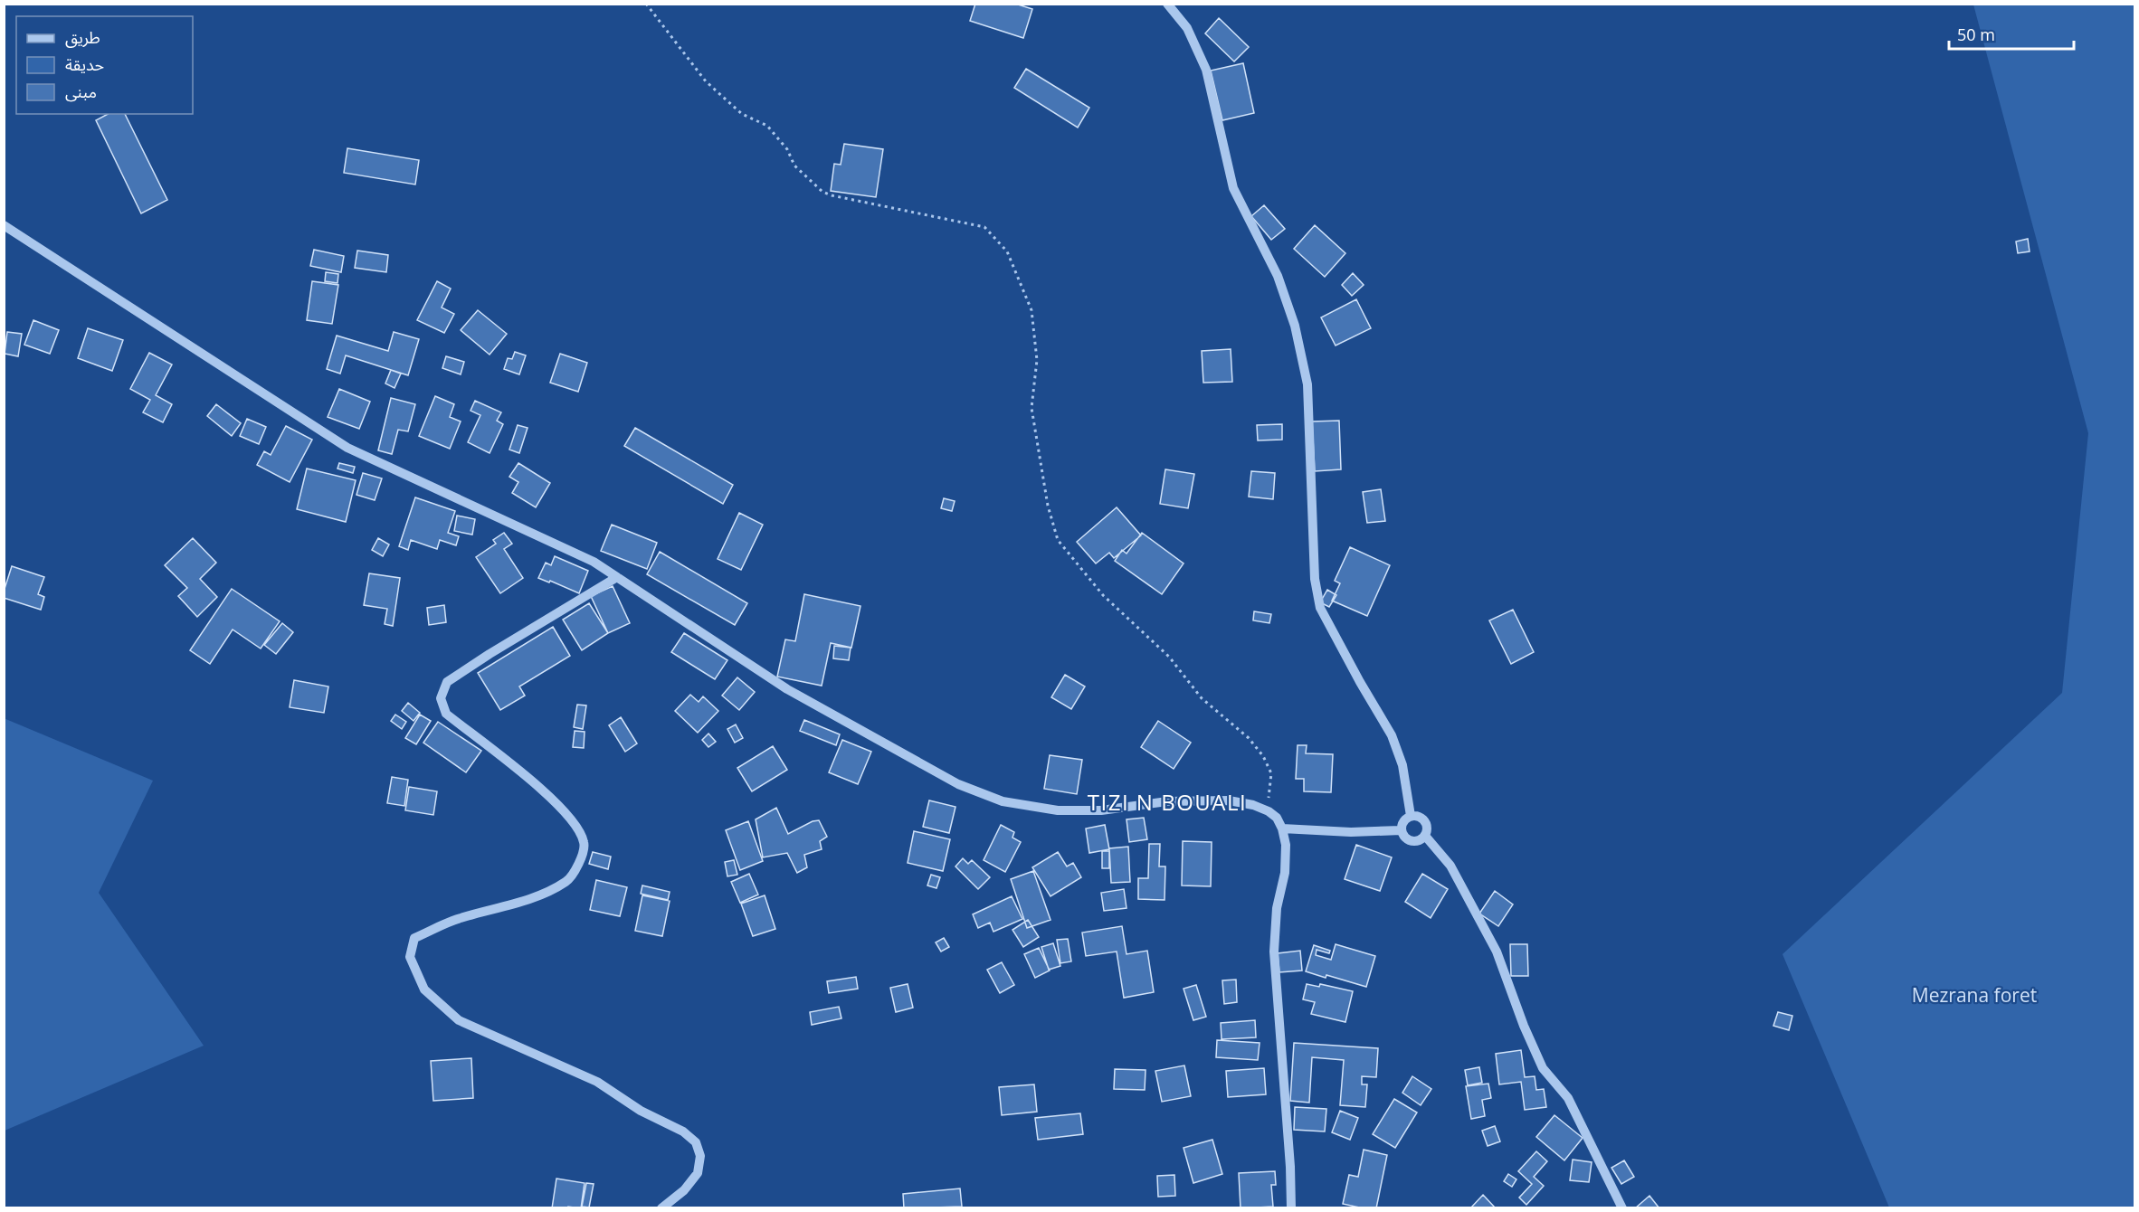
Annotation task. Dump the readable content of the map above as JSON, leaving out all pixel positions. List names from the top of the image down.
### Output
{
  "districts": ["TIZI N BOUALI"],
  "parks": ["Mezrana foret"],
  "legend": ["طريق", "حديقة", "مبنى"],
  "scale_bar": "50 m"
}
